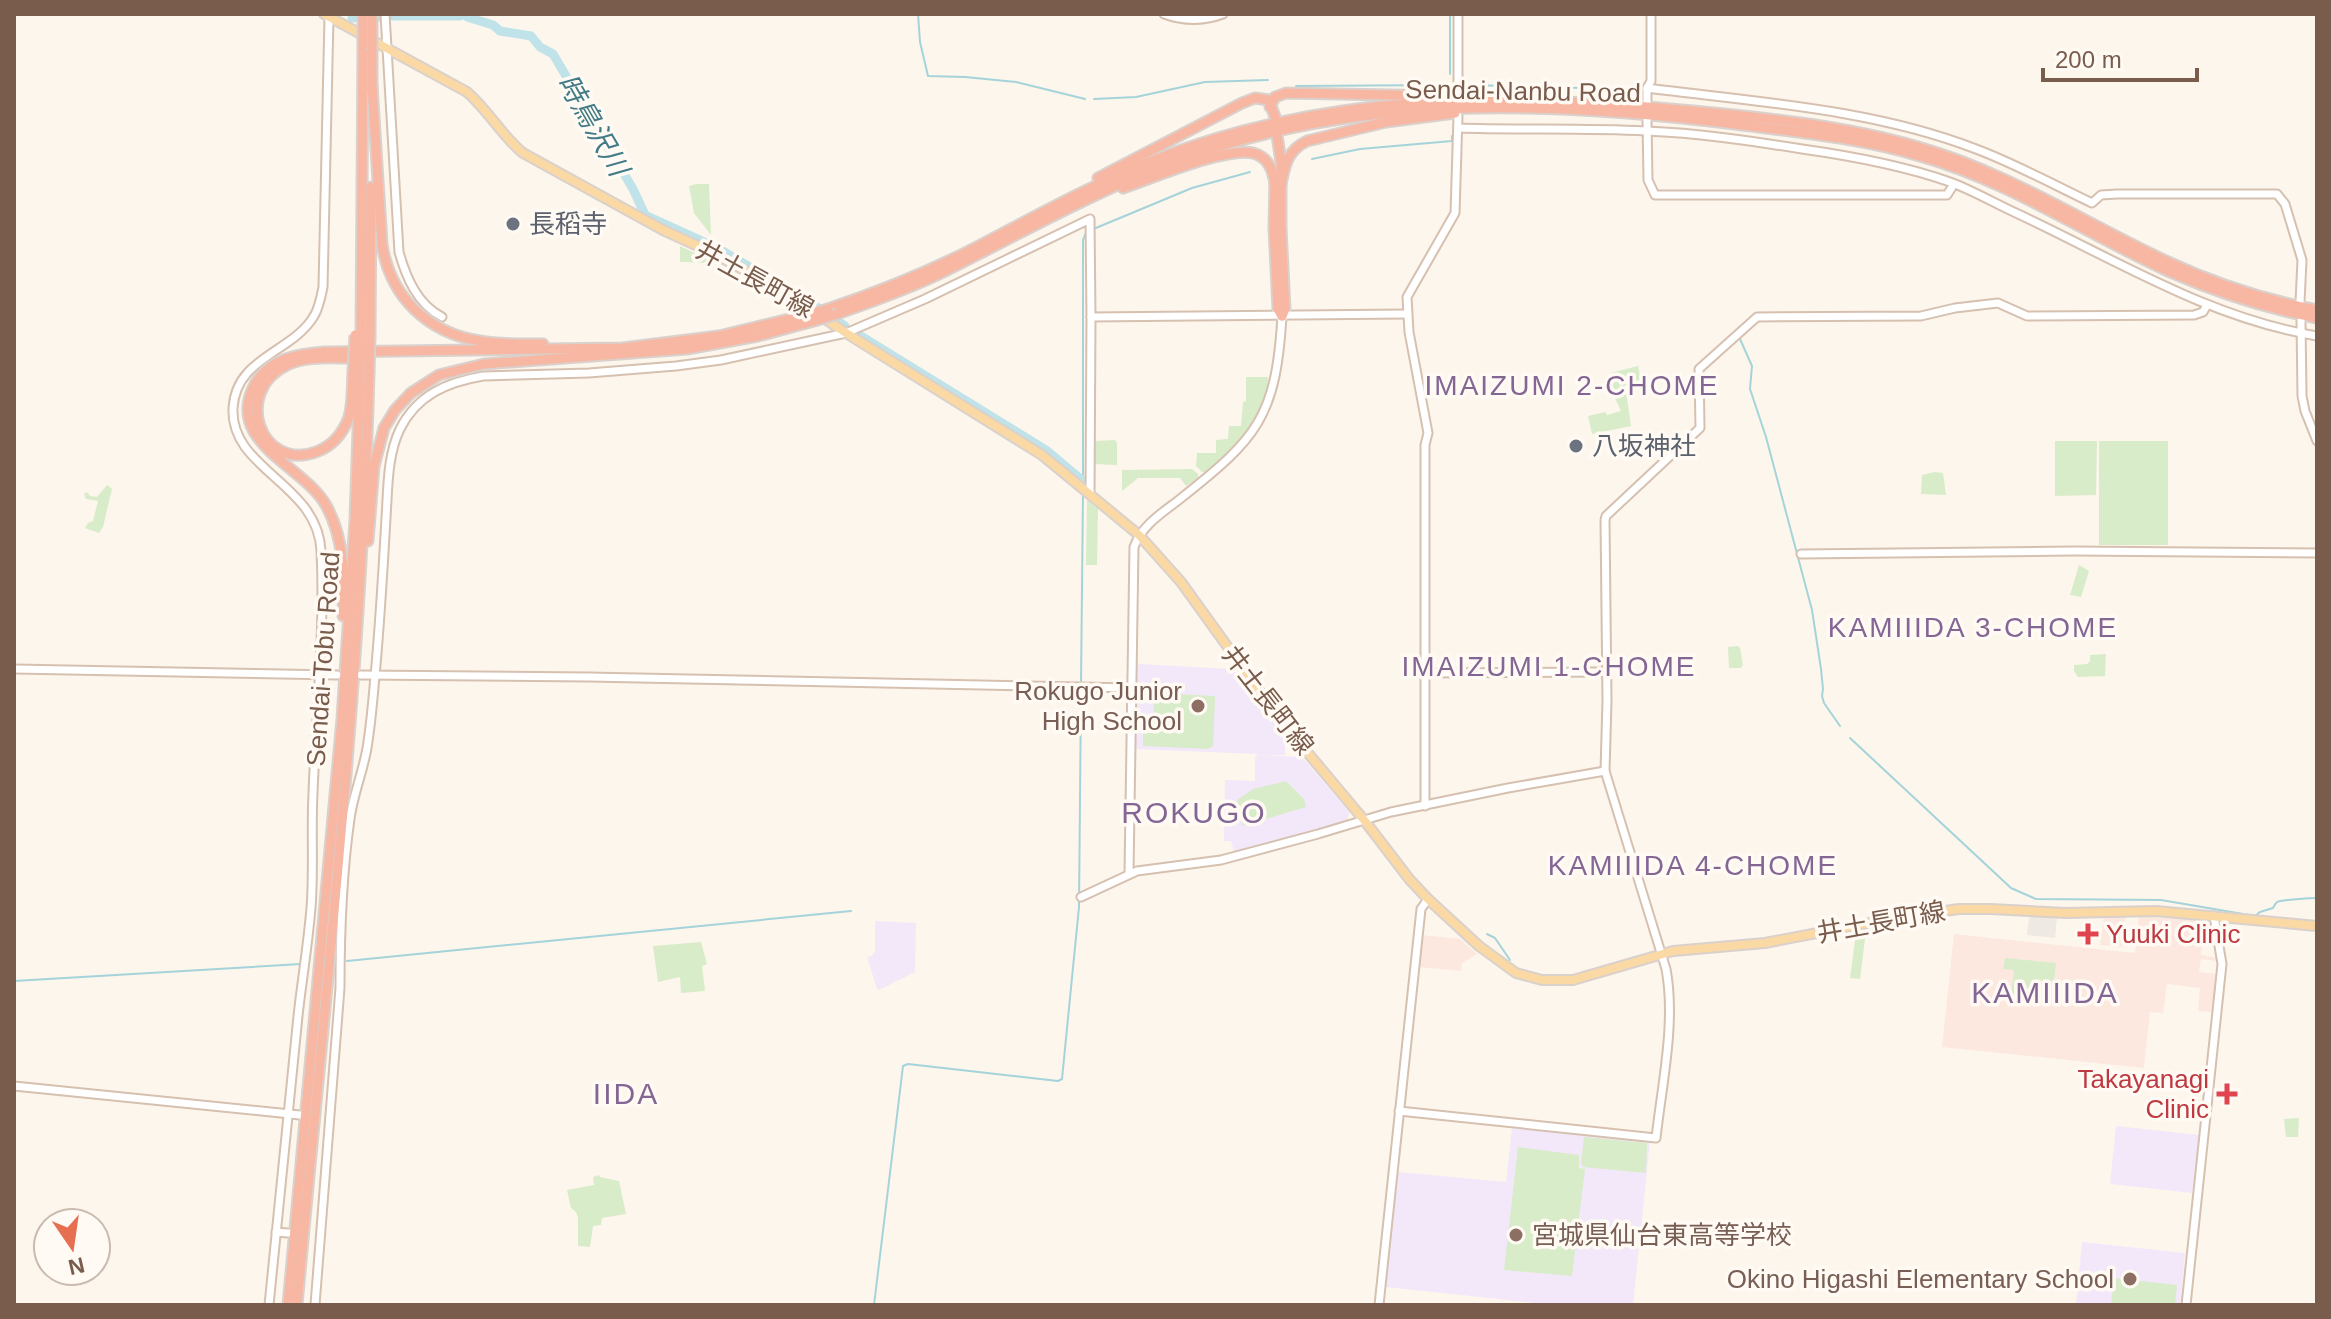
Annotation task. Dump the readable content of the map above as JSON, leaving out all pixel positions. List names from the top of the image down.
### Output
{
  "streets": {
    "highway": ["Sendai-Nanbu Road", "Sendai-Tobu Road"],
    "main road": ["井土長町線"]
  },
  "districts": [
    "IMAIZUMI 2-CHOME",
    "KAMIIIDA 3-CHOME",
    "IMAIZUMI 1-CHOME",
    "ROKUGO",
    "KAMIIIDA 4-CHOME",
    "KAMIIIDA",
    "IIDA"
  ],
  "water": ["時鳥沢川"],
  "places": {
    "other": [
      "長稻寺",
      "八坂神社",
      "Rokugo Junior High School",
      "宮城県仙台東高等学校",
      "Okino Higashi Elementary School"
    ],
    "health": ["Yuuki Clinic", "Takayanagi Clinic"]
  },
  "scale_bar": "200 m",
  "north": "bottom"
}
